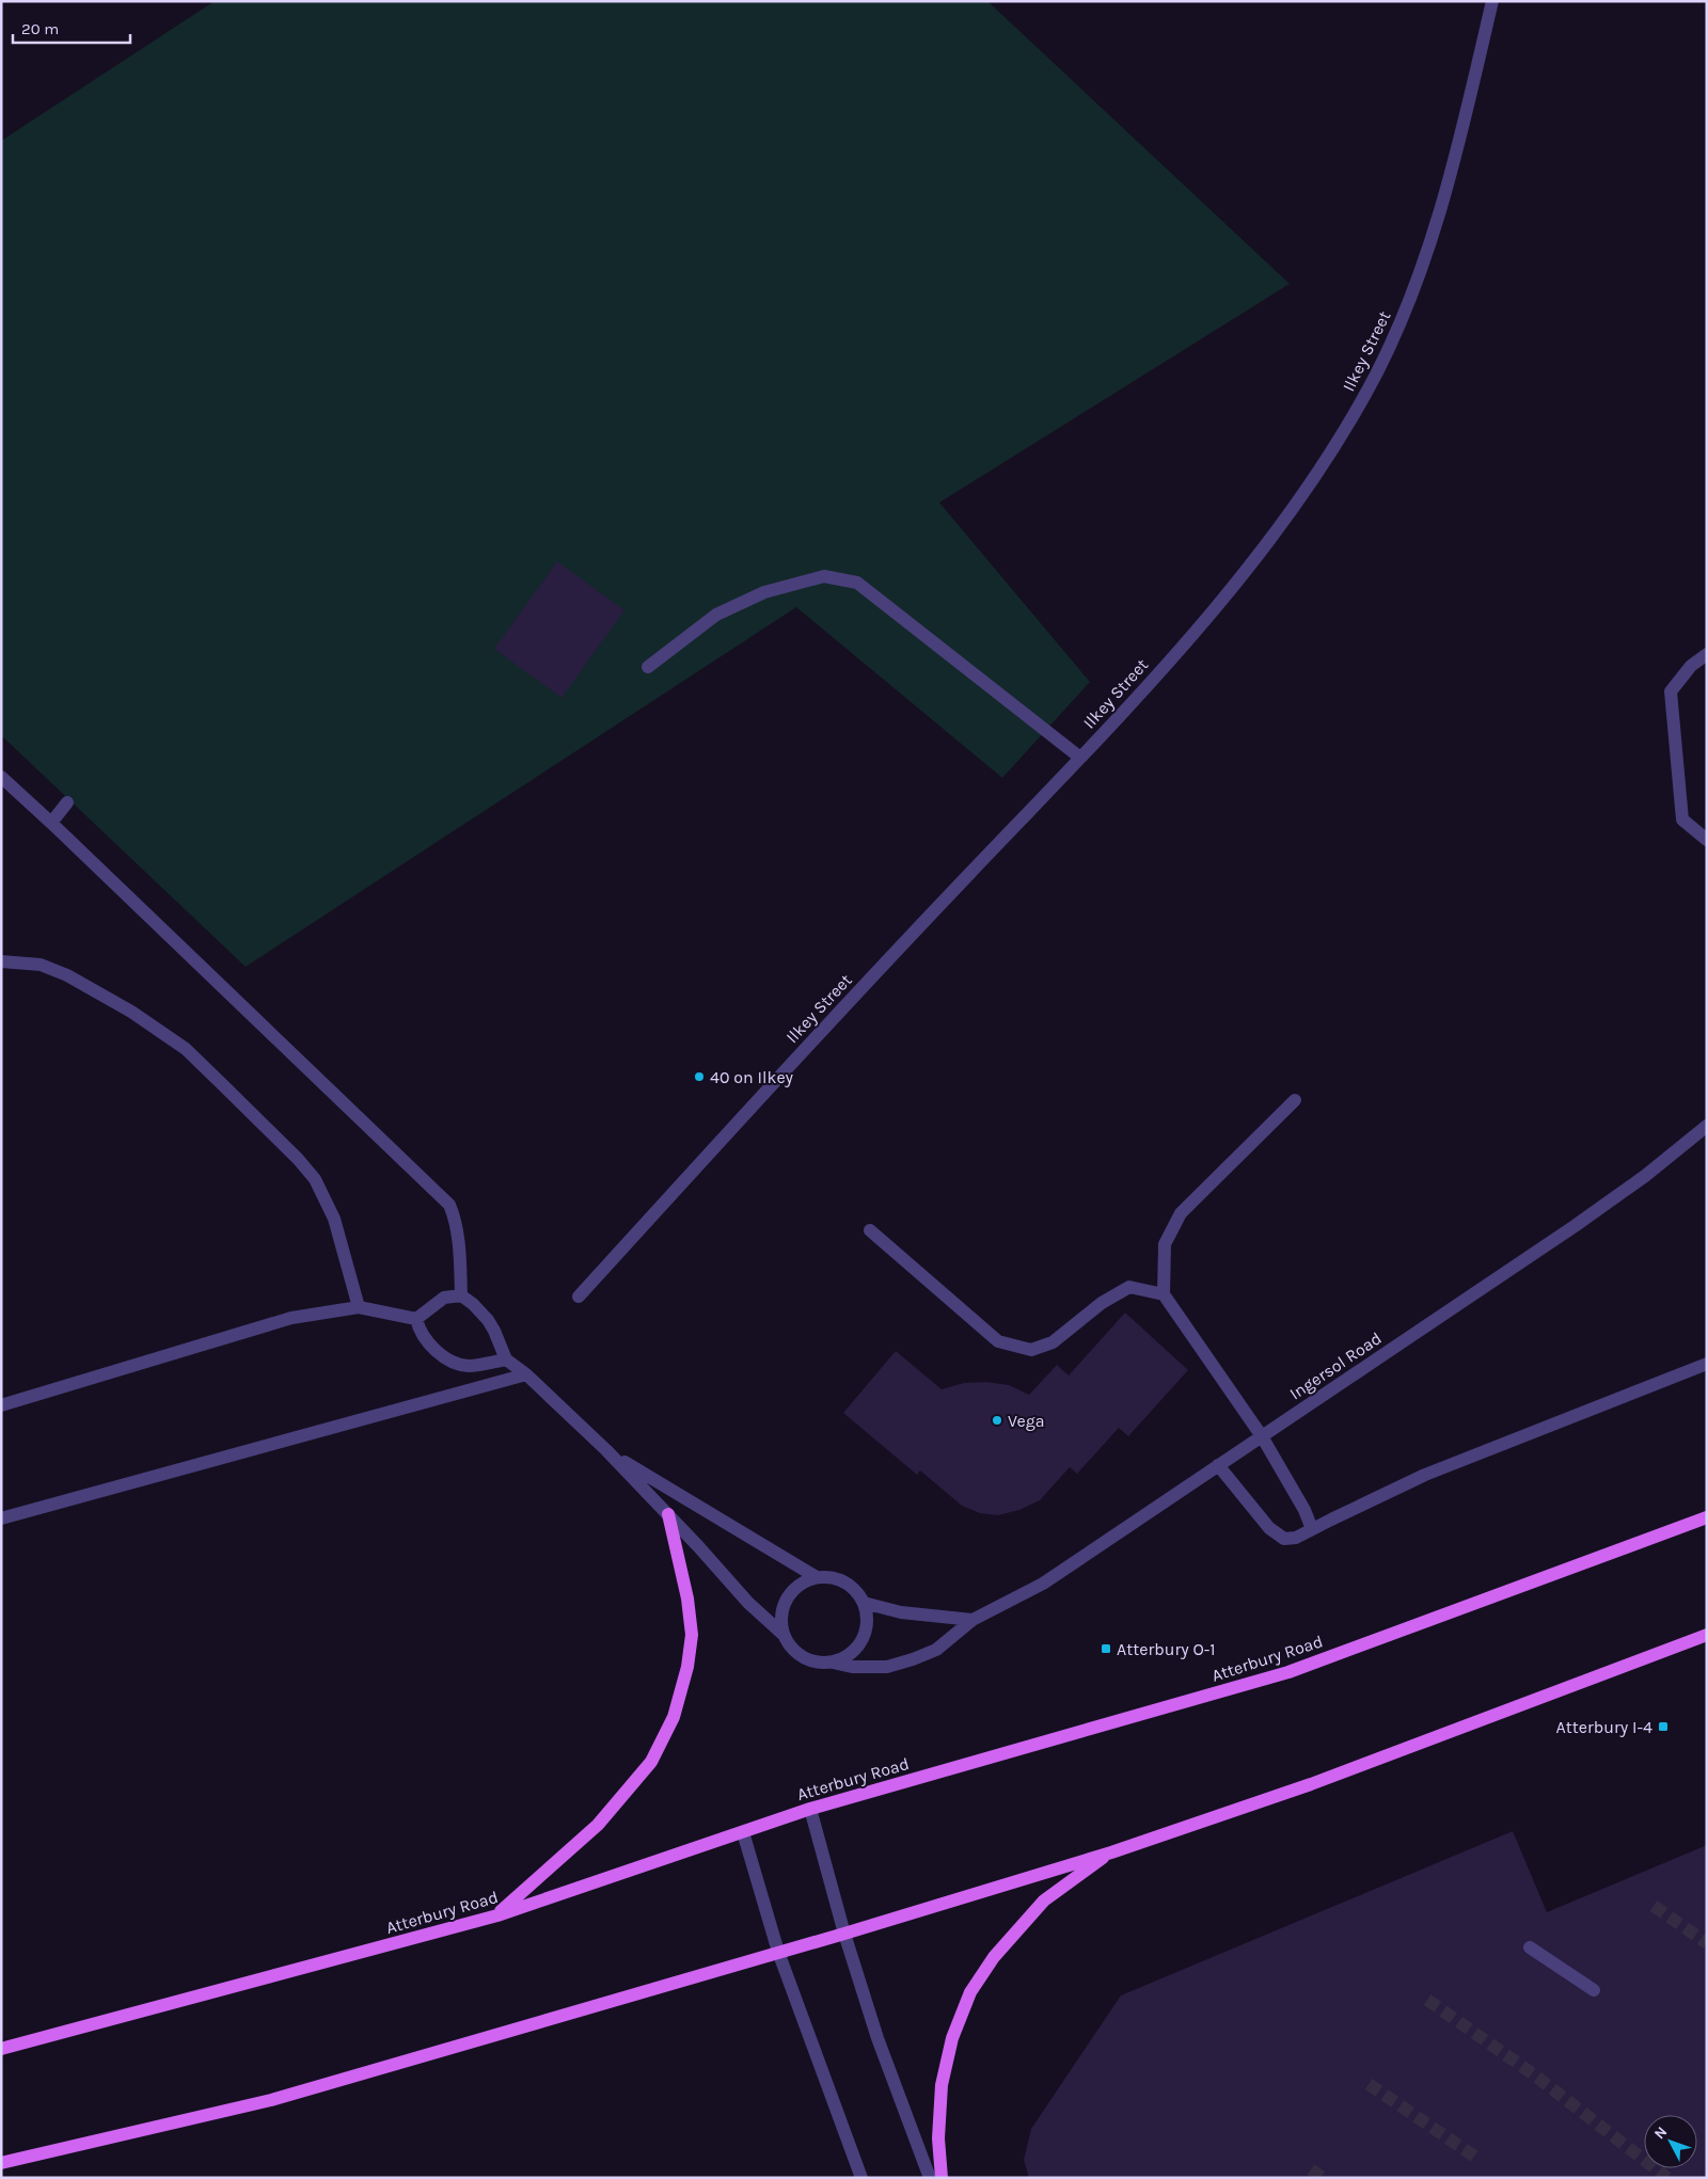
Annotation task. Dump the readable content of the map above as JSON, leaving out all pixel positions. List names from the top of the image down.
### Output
{
  "streets": {
    "main road": ["Atterbury Road"],
    "street": ["Ilkey Street", "Ingersol Road"]
  },
  "places": {
    "other": ["40 on Ilkey", "Vega"],
    "transit": ["Atterbury O-1", "Atterbury I-4"]
  },
  "scale_bar": "20 m",
  "north": "top left"
}
